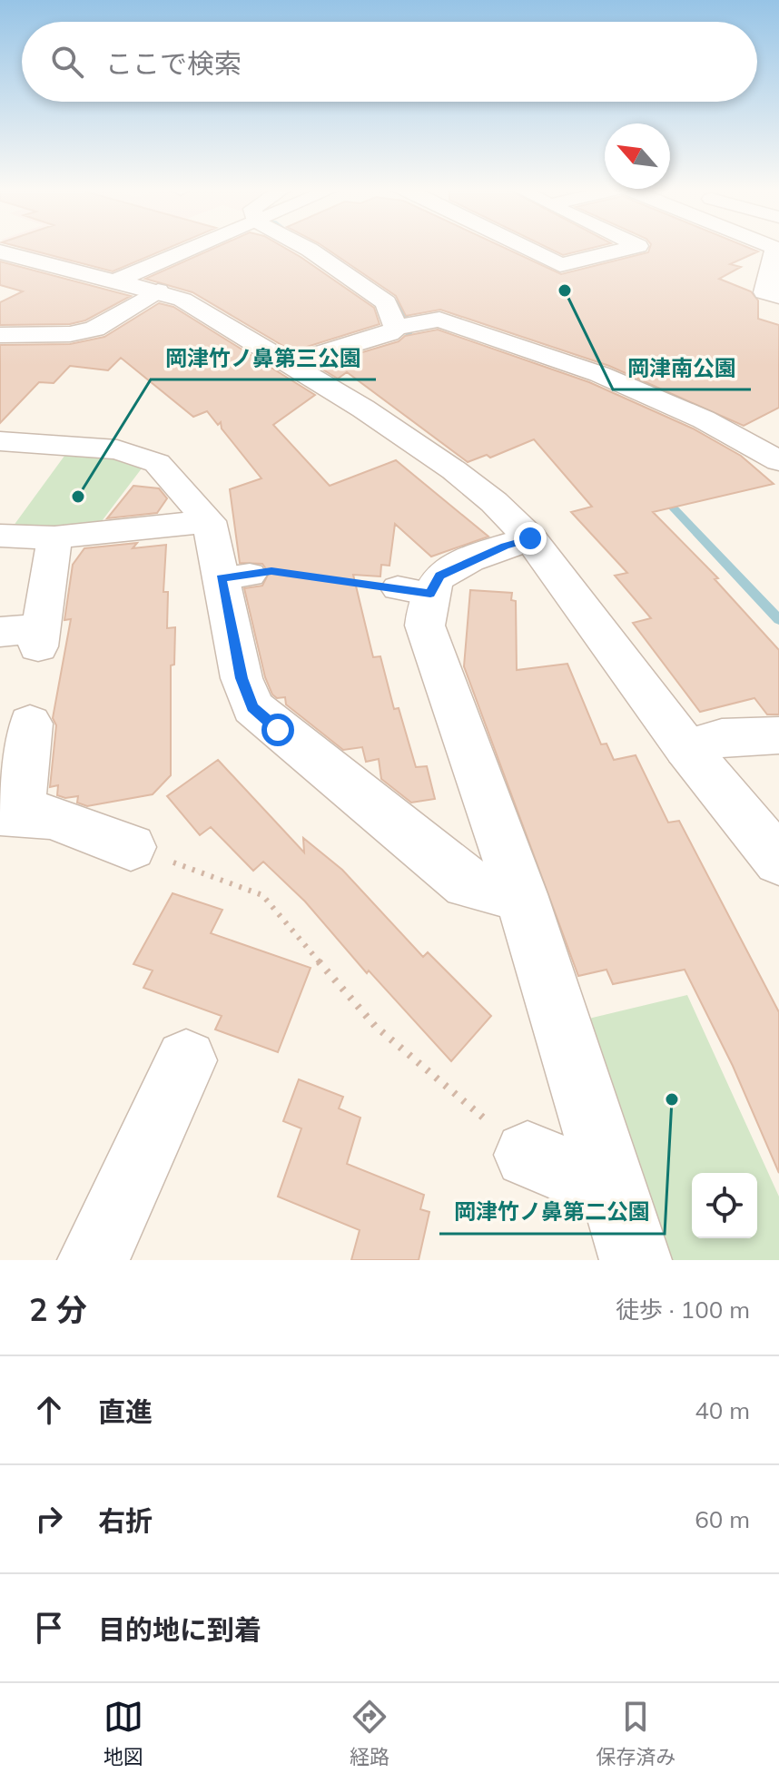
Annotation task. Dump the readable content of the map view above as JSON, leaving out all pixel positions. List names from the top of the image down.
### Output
{
  "places": ["岡津南公園", "岡津竹ノ鼻第三公園", "岡津竹ノ鼻第二公園"],
  "north": "top left",
  "page": {
    "search": "ここで検索",
    "heading": ["2 分", "徒歩 · 100 m"],
    "list": [
      ["直進", "40 m"],
      ["右折", "60 m"],
      "目的地に到着"
    ],
    "nav": ["地図", "経路", "保存済み"]
  }
}
